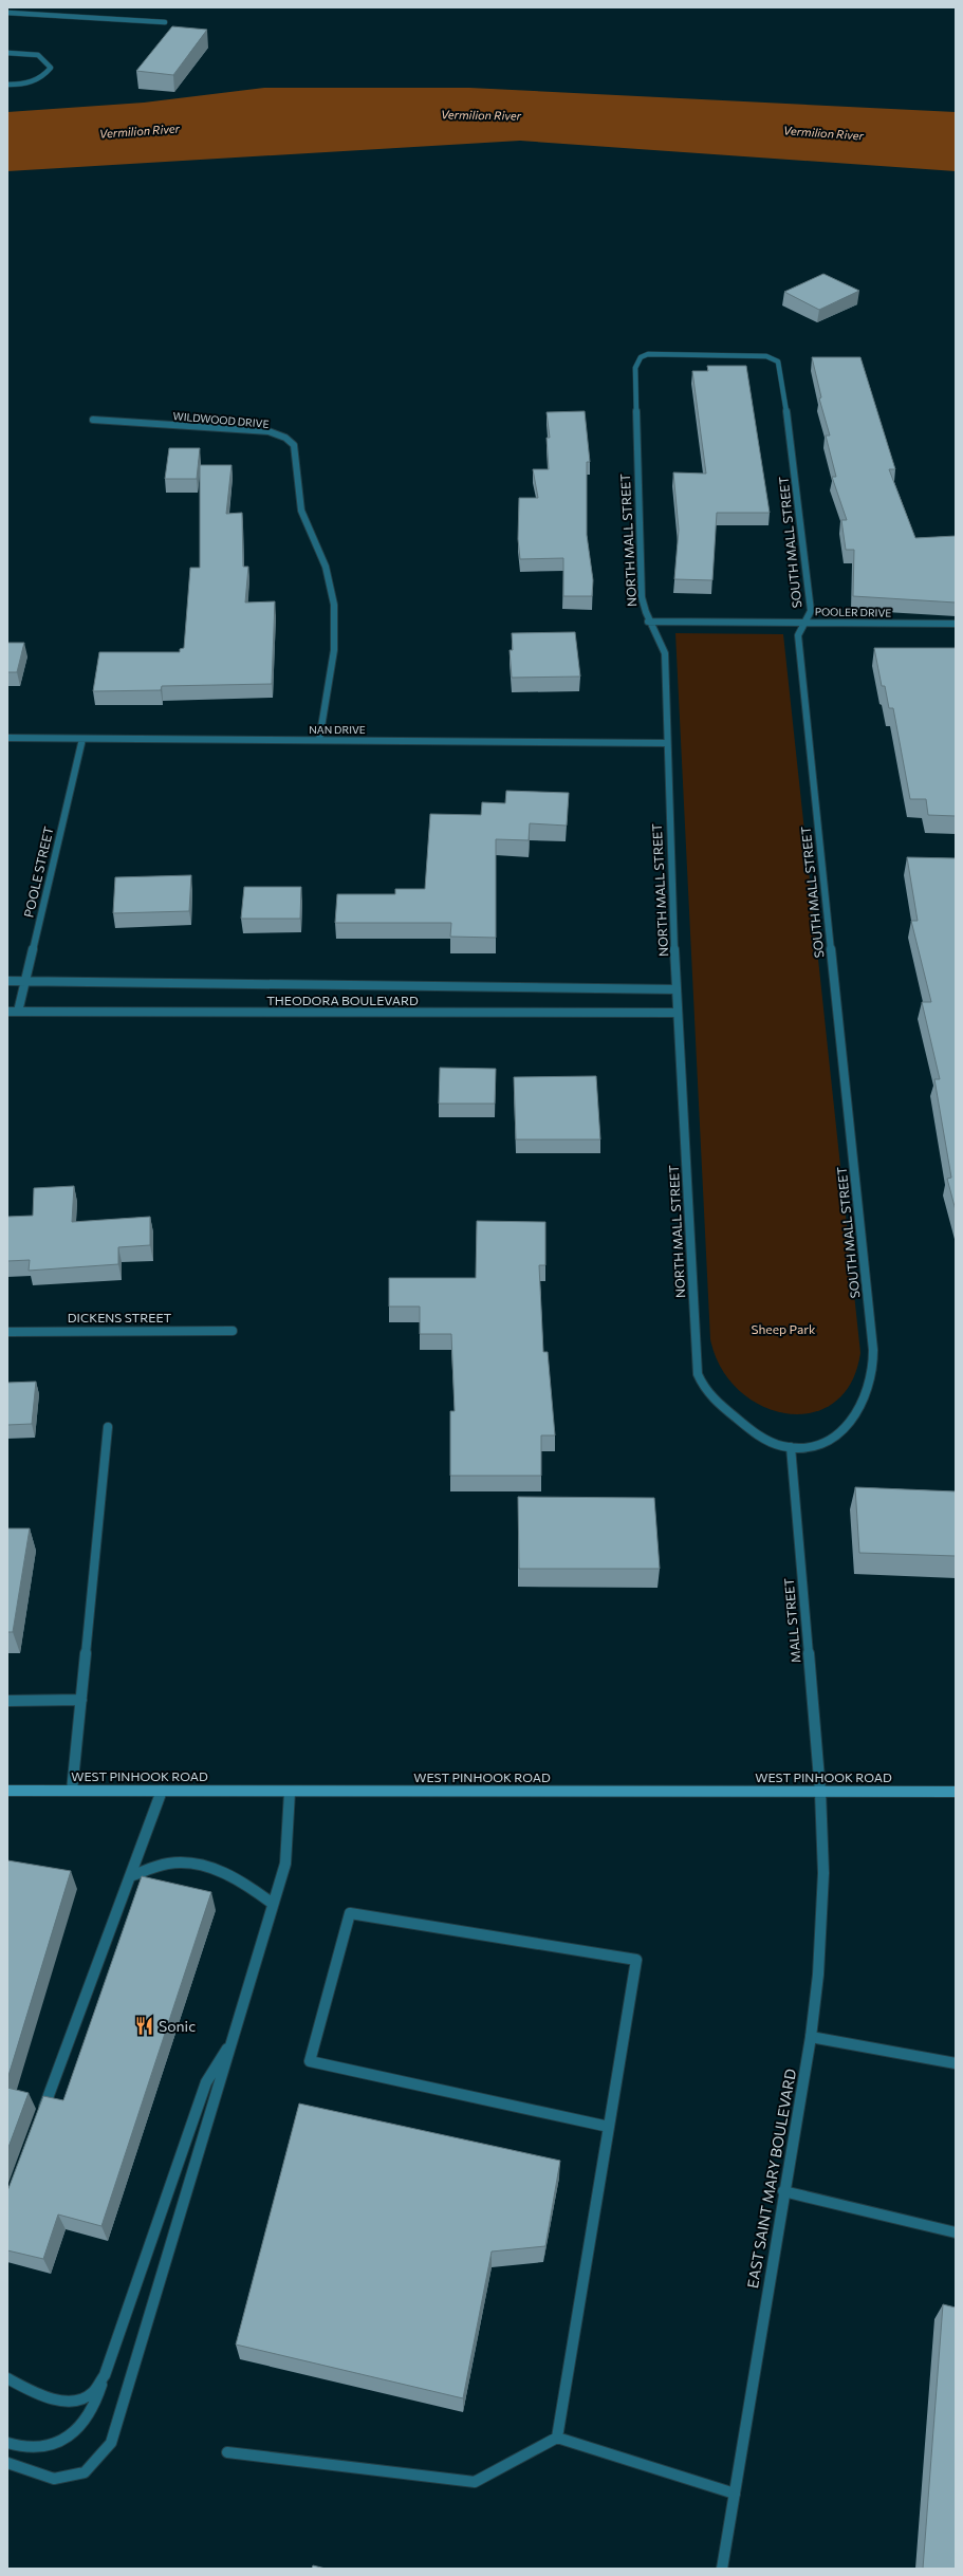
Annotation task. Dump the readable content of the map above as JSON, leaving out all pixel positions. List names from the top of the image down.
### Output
{
  "streets": {
    "main road": ["WEST PINHOOK ROAD"],
    "street": [
      "WILDWOOD DRIVE",
      "NORTH MALL STREET",
      "SOUTH MALL STREET",
      "POOLER DRIVE",
      "NAN DRIVE",
      "POOLE STREET",
      "THEODORA BOULEVARD",
      "DICKENS STREET",
      "MALL STREET",
      "EAST SAINT MARY BOULEVARD"
    ]
  },
  "crossings": [
    ["WILDWOOD DRIVE", "NAN DRIVE"],
    ["NORTH MALL STREET", "SOUTH MALL STREET"],
    ["NORTH MALL STREET", "POOLER DRIVE"],
    ["NORTH MALL STREET", "NAN DRIVE"],
    ["NORTH MALL STREET", "THEODORA BOULEVARD"],
    ["NORTH MALL STREET", "MALL STREET"],
    ["SOUTH MALL STREET", "POOLER DRIVE"],
    ["SOUTH MALL STREET", "MALL STREET"],
    ["NAN DRIVE", "POOLE STREET"],
    ["POOLE STREET", "THEODORA BOULEVARD"],
    ["MALL STREET", "WEST PINHOOK ROAD"],
    ["MALL STREET", "EAST SAINT MARY BOULEVARD"],
    ["WEST PINHOOK ROAD", "EAST SAINT MARY BOULEVARD"]
  ],
  "water": ["Vermilion River"],
  "parks": ["Sheep Park"],
  "places": {
    "restaurant": ["Sonic"]
  }
}
